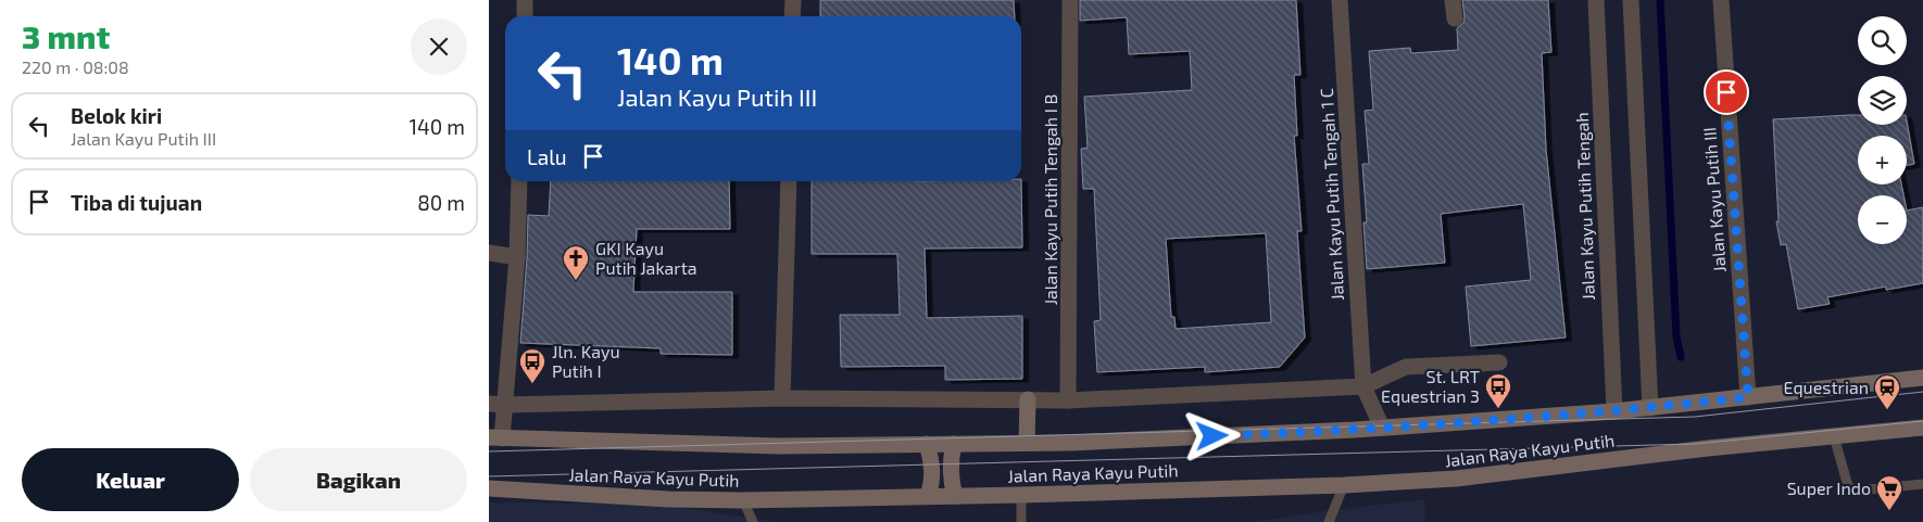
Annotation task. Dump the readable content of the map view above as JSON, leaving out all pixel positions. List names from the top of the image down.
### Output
{
  "streets": {
    "main road": ["Jalan Raya Kayu Putih"],
    "street": [
      "Jalan Kayu Putih Tengah 1 C",
      "Jalan Kayu Putih Tengah I B",
      "Jalan Kayu Putih III",
      "Jalan Kayu Putih Tengah"
    ]
  },
  "crossings": [
    ["Jalan Kayu Putih III", "Jalan Raya Kayu Putih"],
    ["Jalan Kayu Putih Tengah", "Jalan Raya Kayu Putih"]
  ],
  "places": {
    "church": ["GKI Kayu Putih Jakarta"],
    "bus stop": ["Jln. Kayu Putih I", "St. LRT Equestrian 3"],
    "station": ["Equestrian"],
    "supermarket": ["Super Indo"]
  },
  "page": {
    "heading": ["3 mnt", "220 m · 08:08"],
    "map_buttons": ["+", "−"],
    "turn": ["140 m", "Jalan Kayu Putih III"],
    "list": [
      {
        "name": "Belok kiri",
        "note": "Jalan Kayu Putih III",
        "value": "140 m"
      },
      {
        "name": "Tiba di tujuan",
        "value": "80 m"
      }
    ],
    "then": "Lalu",
    "buttons": ["Keluar", "Bagikan"]
  }
}
